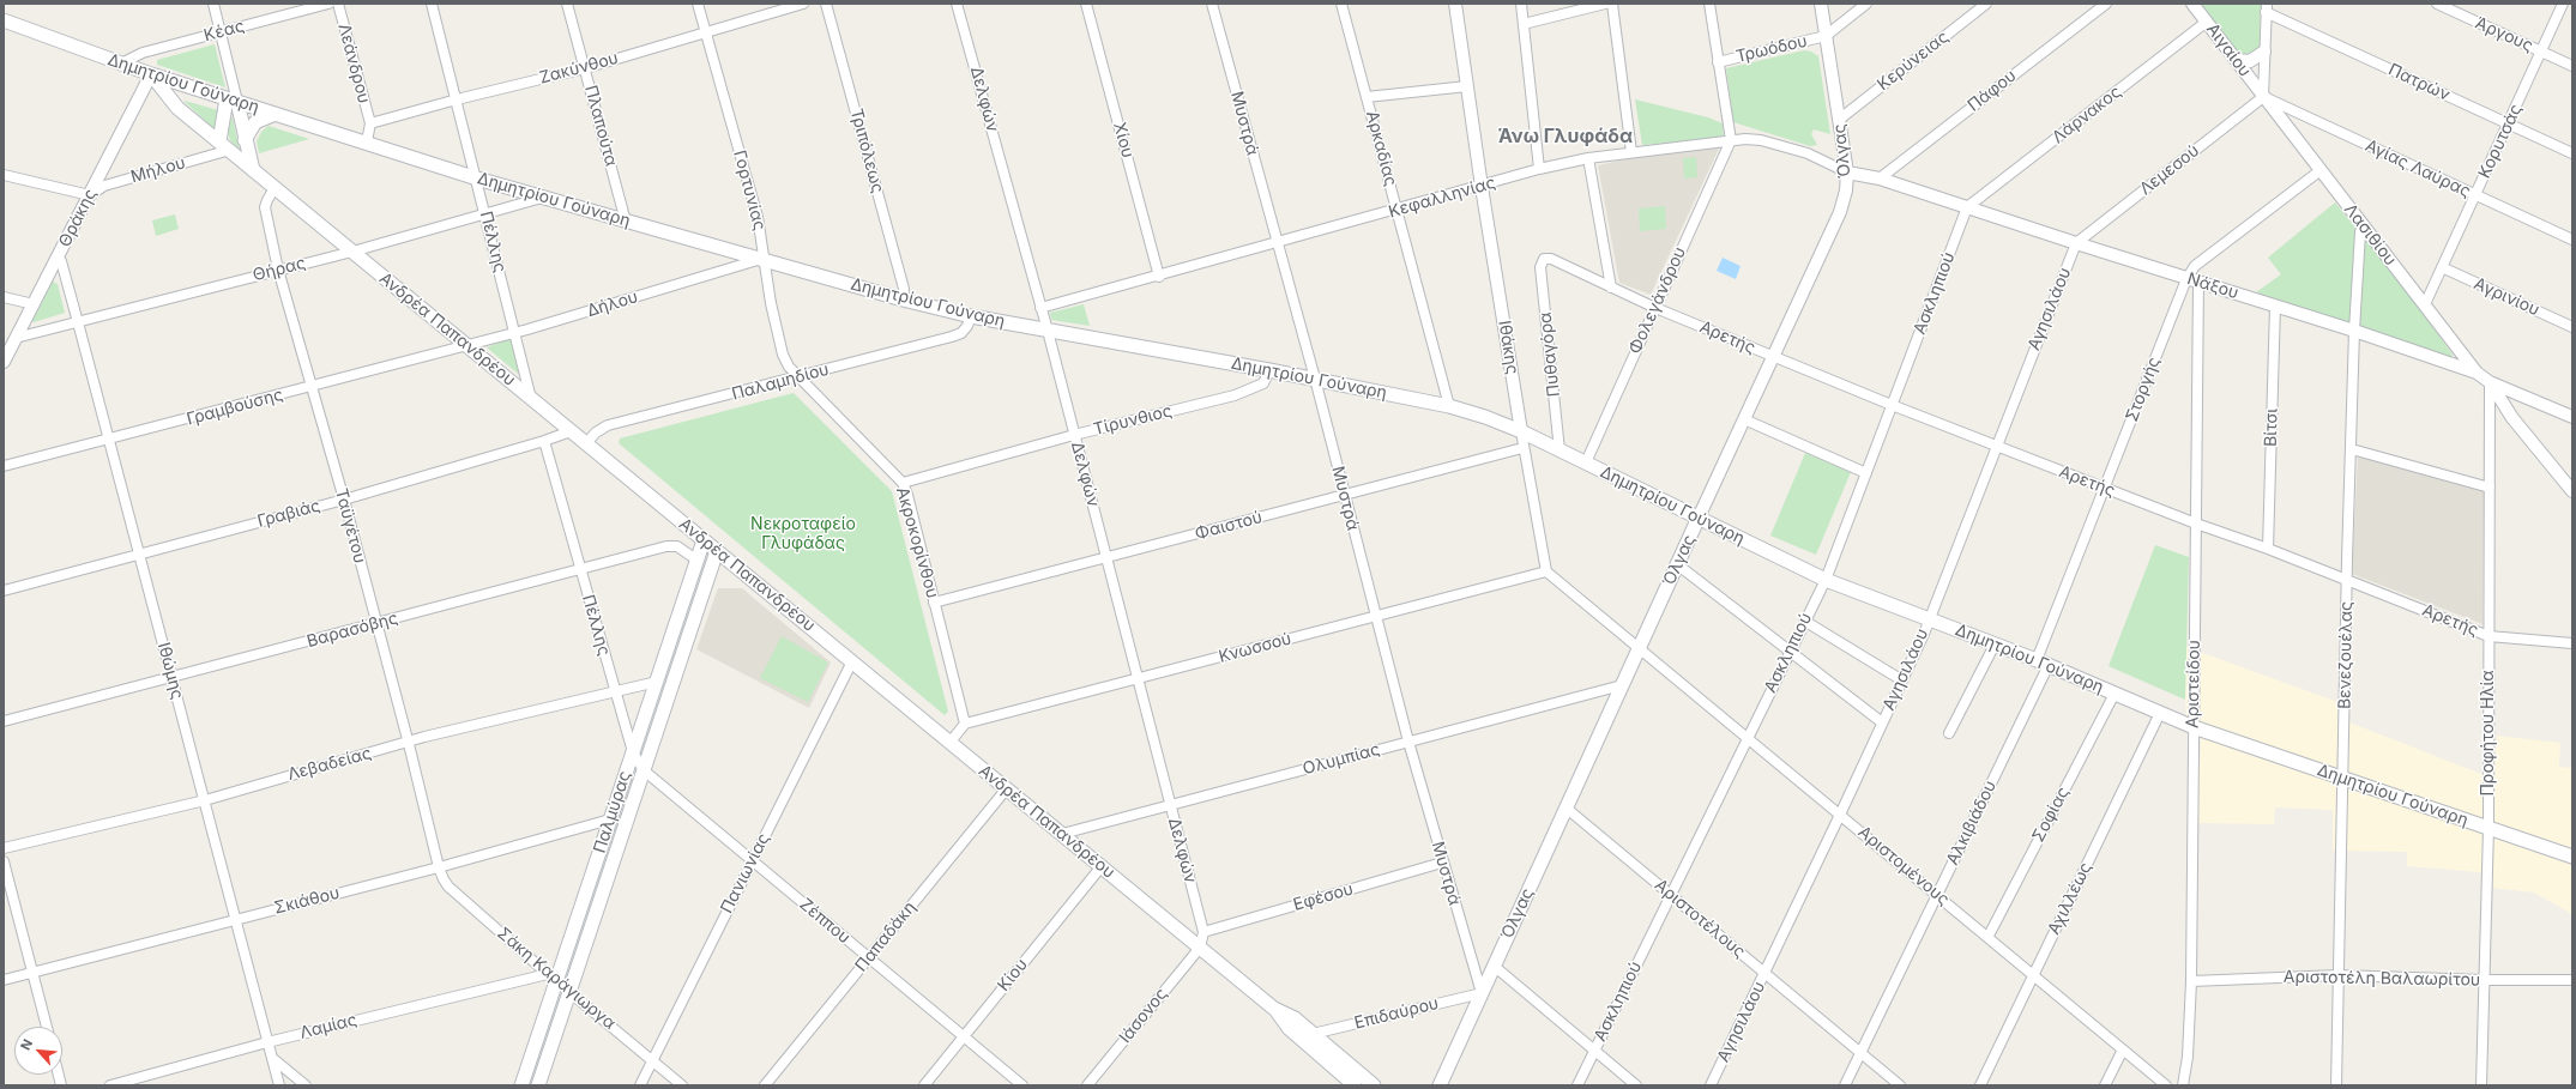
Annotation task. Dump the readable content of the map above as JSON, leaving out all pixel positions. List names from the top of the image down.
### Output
{
  "streets": {
    "main road": [
      "Δημητρίου Γούναρη",
      "Όλγας",
      "Ανδρέα Παπανδρέου",
      "Παλμύρας"
    ],
    "street": [
      "Κέας",
      "Άργους",
      "Τρωόδου",
      "Αιγαίου",
      "Κερύνειας",
      "Λεάνδρου",
      "Ζακύνθου",
      "Πατρών",
      "Πάφου",
      "Δελφών",
      "Λάρνακος",
      "Μυστρά",
      "Πλαπούτα",
      "Χίου",
      "Κορυτσάς",
      "Αρκαδίας",
      "Τριπόλεως",
      "Αγίας Λαύρας",
      "Μήλου",
      "Λεμεσού",
      "Γορτυνίας",
      "Κεφαλληνίας",
      "Θράκης",
      "Λασιθίου",
      "Πέλλης",
      "Θήρας",
      "Νάξου",
      "Ασκληπιού",
      "Αγρινίου",
      "Φολεγάνδρου",
      "Δήλου",
      "Αγησιλάου",
      "Αρετής",
      "Ιθάκης",
      "Πυθαγόρα",
      "Παλαμηδίου",
      "Στοργής",
      "Γραμβούσης",
      "Τίρυνθιος",
      "Βίτσι",
      "Γραβιάς",
      "Ταϋγέτου",
      "Φαιστού",
      "Ακροκορίνθου",
      "Βαρασόβης",
      "Κνωσσού",
      "Βενεζουέλας",
      "Ιθώμης",
      "Αριστείδου",
      "Προφήτου Ηλία",
      "Ολυμπίας",
      "Λεβαδείας",
      "Σοφίας",
      "Αλκιβιάδου",
      "Αριστομένους",
      "Πανιωνίας",
      "Εφέσου",
      "Αχιλλέως",
      "Σκιάθου",
      "Αριστοτέλους",
      "Ζέππου",
      "Παπαδάκη",
      "Κίου",
      "Σάκη Καράγιωργα",
      "Αριστοτέλη Βαλαωρίτου",
      "Επιδαύρου",
      "Ιάσονος",
      "Λαμίας"
    ]
  },
  "crossings": [
    ["Κέας", "Δημητρίου Γούναρη"],
    ["Άργους", "Κορυτσάς"],
    ["Τρωόδου", "Όλγας"],
    ["Αιγαίου", "Λάρνακος"],
    ["Αιγαίου", "Αγίας Λαύρας"],
    ["Αιγαίου", "Λεμεσού"],
    ["Αιγαίου", "Λασιθίου"],
    ["Κερύνειας", "Όλγας"],
    ["Λεάνδρου", "Ζακύνθου"],
    ["Ζακύνθου", "Πλαπούτα"],
    ["Ζακύνθου", "Γορτυνίας"],
    ["Ζακύνθου", "Πέλλης"],
    ["Πατρών", "Κορυτσάς"],
    ["Δημητρίου Γούναρη", "Δελφών"],
    ["Δημητρίου Γούναρη", "Μυστρά"],
    ["Δημητρίου Γούναρη", "Πλαπούτα"],
    ["Δημητρίου Γούναρη", "Αρκαδίας"],
    ["Δημητρίου Γούναρη", "Τριπόλεως"],
    ["Δημητρίου Γούναρη", "Όλγας"],
    ["Δημητρίου Γούναρη", "Γορτυνίας"],
    ["Δημητρίου Γούναρη", "Θράκης"],
    ["Δημητρίου Γούναρη", "Πέλλης"],
    ["Δημητρίου Γούναρη", "Θήρας"],
    ["Δημητρίου Γούναρη", "Ασκληπιού"],
    ["Δημητρίου Γούναρη", "Φολεγάνδρου"],
    ["Δημητρίου Γούναρη", "Δήλου"],
    ["Δημητρίου Γούναρη", "Αγησιλάου"],
    ["Δημητρίου Γούναρη", "Ανδρέα Παπανδρέου"],
    ["Δημητρίου Γούναρη", "Ιθάκης"],
    ["Δημητρίου Γούναρη", "Πυθαγόρα"],
    ["Δημητρίου Γούναρη", "Παλαμηδίου"],
    ["Δημητρίου Γούναρη", "Στοργής"],
    ["Δημητρίου Γούναρη", "Τίρυνθιος"],
    ["Δημητρίου Γούναρη", "Βενεζουέλας"],
    ["Δημητρίου Γούναρη", "Αριστείδου"],
    ["Δημητρίου Γούναρη", "Προφήτου Ηλία"],
    ["Δημητρίου Γούναρη", "Σοφίας"],
    ["Δημητρίου Γούναρη", "Αλκιβιάδου"],
    ["Δημητρίου Γούναρη", "Αχιλλέως"],
    ["Πάφου", "Νάξου"],
    ["Δελφών", "Κεφαλληνίας"],
    ["Δελφών", "Ανδρέα Παπανδρέου"],
    ["Δελφών", "Τίρυνθιος"],
    ["Δελφών", "Φαιστού"],
    ["Δελφών", "Κνωσσού"],
    ["Δελφών", "Ολυμπίας"],
    ["Δελφών", "Εφέσου"],
    ["Δελφών", "Ιάσονος"],
    ["Λάρνακος", "Νάξου"],
    ["Λάρνακος", "Ασκληπιού"],
    ["Μυστρά", "Όλγας"],
    ["Μυστρά", "Κεφαλληνίας"],
    ["Μυστρά", "Φαιστού"],
    ["Μυστρά", "Κνωσσού"],
    ["Μυστρά", "Ολυμπίας"],
    ["Μυστρά", "Εφέσου"],
    ["Μυστρά", "Επιδαύρου"],
    ["Χίου", "Κεφαλληνίας"],
    ["Κορυτσάς", "Αγίας Λαύρας"],
    ["Κορυτσάς", "Λασιθίου"],
    ["Κορυτσάς", "Αγρινίου"],
    ["Αρκαδίας", "Κεφαλληνίας"],
    ["Όλγας", "Κεφαλληνίας"],
    ["Όλγας", "Νάξου"],
    ["Όλγας", "Αρετής"],
    ["Όλγας", "Ολυμπίας"],
    ["Όλγας", "Αριστομένους"],
    ["Όλγας", "Αριστοτέλους"],
    ["Όλγας", "Επιδαύρου"],
    ["Αγίας Λαύρας", "Λεμεσού"],
    ["Αγίας Λαύρας", "Λασιθίου"],
    ["Μήλου", "Θράκης"],
    ["Μήλου", "Ανδρέα Παπανδρέου"],
    ["Λεμεσού", "Λασιθίου"],
    ["Λεμεσού", "Νάξου"],
    ["Λεμεσού", "Αγησιλάου"],
    ["Γορτυνίας", "Δήλου"],
    ["Γορτυνίας", "Παλαμηδίου"],
    ["Γορτυνίας", "Ακροκορίνθου"],
    ["Κεφαλληνίας", "Νάξου"],
    ["Κεφαλληνίας", "Φολεγάνδρου"],
    ["Κεφαλληνίας", "Ιθάκης"],
    ["Θράκης", "Θήρας"],
    ["Θράκης", "Ανδρέα Παπανδρέου"],
    ["Θράκης", "Ιθώμης"],
    ["Λασιθίου", "Νάξου"],
    ["Λασιθίου", "Στοργής"],
    ["Λασιθίου", "Βενεζουέλας"],
    ["Πέλλης", "Θήρας"],
    ["Πέλλης", "Δήλου"],
    ["Πέλλης", "Ανδρέα Παπανδρέου"],
    ["Πέλλης", "Γραβιάς"],
    ["Πέλλης", "Βαρασόβης"],
    ["Πέλλης", "Λεβαδείας"],
    ["Πέλλης", "Παλμύρας"],
    ["Πέλλης", "Ζέππου"],
    ["Θήρας", "Ανδρέα Παπανδρέου"],
    ["Θήρας", "Ταϋγέτου"],
    ["Θήρας", "Ιθώμης"],
    ["Νάξου", "Ασκληπιού"],
    ["Νάξου", "Αγησιλάου"],
    ["Νάξου", "Στοργής"],
    ["Νάξου", "Βίτσι"],
    ["Νάξου", "Βενεζουέλας"],
    ["Νάξου", "Αριστείδου"],
    ["Νάξου", "Προφήτου Ηλία"],
    ["Ασκληπιού", "Αρετής"],
    ["Ασκληπιού", "Αριστομένους"],
    ["Ασκληπιού", "Αριστοτέλους"],
    ["Φολεγάνδρου", "Αρετής"],
    ["Δήλου", "Ανδρέα Παπανδρέου"],
    ["Δήλου", "Γραμβούσης"],
    ["Αγησιλάου", "Αρετής"],
    ["Αγησιλάου", "Αριστομένους"],
    ["Αγησιλάου", "Αριστοτέλους"],
    ["Ανδρέα Παπανδρέου", "Παλαμηδίου"],
    ["Ανδρέα Παπανδρέου", "Γραμβούσης"],
    ["Ανδρέα Παπανδρέου", "Γραβιάς"],
    ["Ανδρέα Παπανδρέου", "Ταϋγέτου"],
    ["Ανδρέα Παπανδρέου", "Ολυμπίας"],
    ["Ανδρέα Παπανδρέου", "Παλμύρας"],
    ["Ανδρέα Παπανδρέου", "Πανιωνίας"],
    ["Ανδρέα Παπανδρέου", "Παπαδάκη"],
    ["Ανδρέα Παπανδρέου", "Κίου"],
    ["Ανδρέα Παπανδρέου", "Επιδαύρου"],
    ["Ανδρέα Παπανδρέου", "Ιάσονος"],
    ["Αρετής", "Πυθαγόρα"],
    ["Αρετής", "Στοργής"],
    ["Αρετής", "Βίτσι"],
    ["Αρετής", "Βενεζουέλας"],
    ["Αρετής", "Αριστείδου"],
    ["Αρετής", "Προφήτου Ηλία"],
    ["Ιθάκης", "Φαιστού"],
    ["Ιθάκης", "Κνωσσού"],
    ["Παλαμηδίου", "Ακροκορίνθου"],
    ["Στοργής", "Αλκιβιάδου"],
    ["Γραμβούσης", "Ταϋγέτου"],
    ["Γραμβούσης", "Ιθώμης"],
    ["Τίρυνθιος", "Ακροκορίνθου"],
    ["Γραβιάς", "Ταϋγέτου"],
    ["Γραβιάς", "Ιθώμης"],
    ["Ταϋγέτου", "Βαρασόβης"],
    ["Ταϋγέτου", "Λεβαδείας"],
    ["Ταϋγέτου", "Σκιάθου"],
    ["Ταϋγέτου", "Σάκη Καράγιωργα"],
    ["Φαιστού", "Ακροκορίνθου"],
    ["Ακροκορίνθου", "Κνωσσού"],
    ["Βαρασόβης", "Ιθώμης"],
    ["Βαρασόβης", "Παλμύρας"],
    ["Βενεζουέλας", "Αριστοτέλη Βαλαωρίτου"],
    ["Ιθώμης", "Λεβαδείας"],
    ["Ιθώμης", "Σκιάθου"],
    ["Ιθώμης", "Λαμίας"],
    ["Αριστείδου", "Αριστοτέλη Βαλαωρίτου"],
    ["Προφήτου Ηλία", "Αριστοτέλη Βαλαωρίτου"],
    ["Λεβαδείας", "Παλμύρας"],
    ["Παλμύρας", "Σκιάθου"],
    ["Παλμύρας", "Ζέππου"],
    ["Παλμύρας", "Σάκη Καράγιωργα"],
    ["Παλμύρας", "Λαμίας"],
    ["Σοφίας", "Αριστομένους"],
    ["Αλκιβιάδου", "Αριστομένους"],
    ["Αλκιβιάδου", "Αριστοτέλους"],
    ["Αριστομένους", "Αχιλλέως"],
    ["Πανιωνίας", "Ζέππου"],
    ["Πανιωνίας", "Σάκη Καράγιωργα"],
    ["Σκιάθου", "Σάκη Καράγιωργα"],
    ["Ζέππου", "Παπαδάκη"],
    ["Ζέππου", "Κίου"],
    ["Σάκη Καράγιωργα", "Λαμίας"]
  ],
  "districts": ["Άνω Γλυφάδα"],
  "parks": ["Νεκροταφείο Γλυφάδας"],
  "north": "top left"
}
